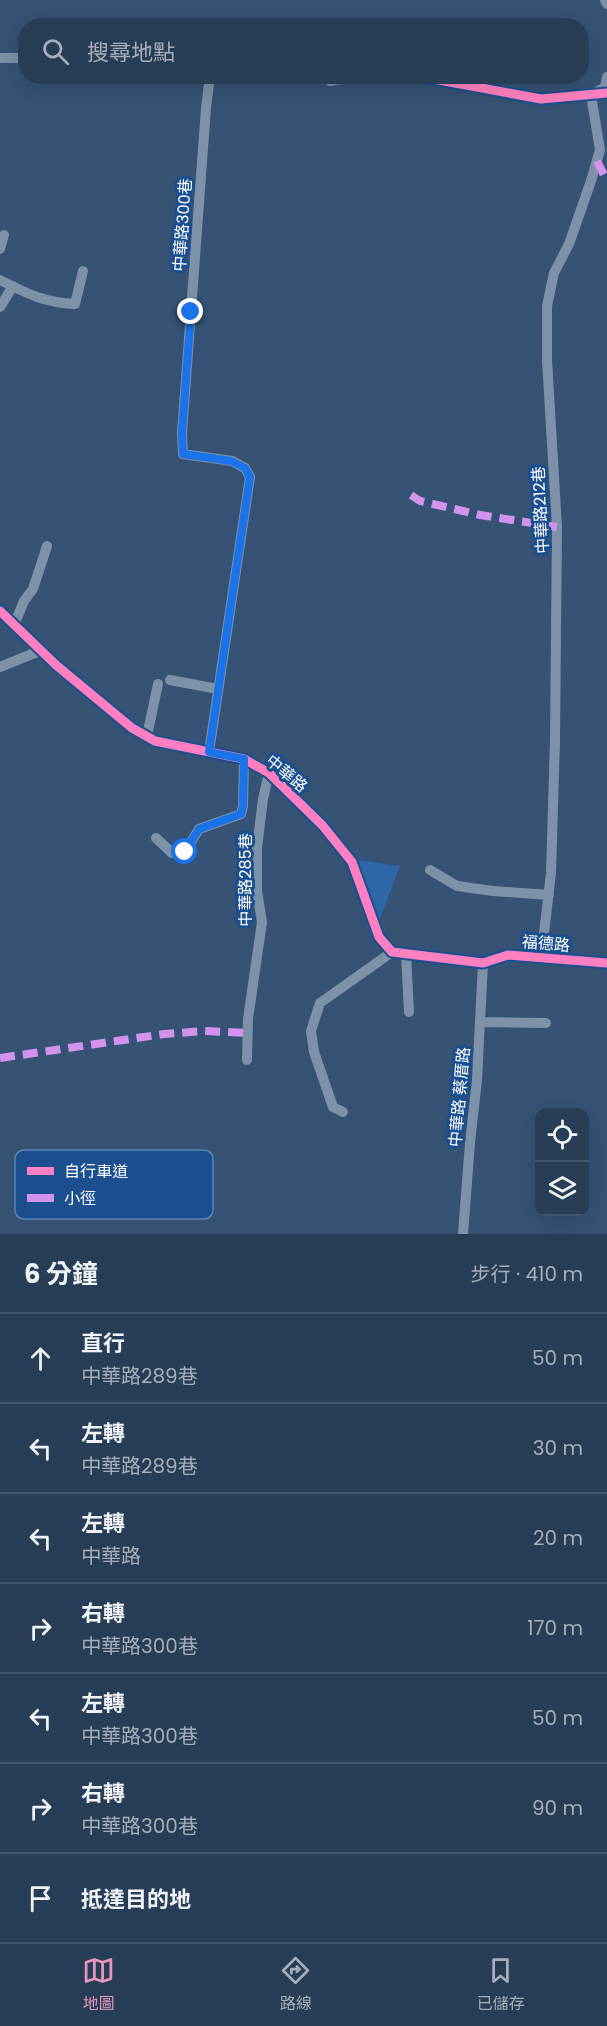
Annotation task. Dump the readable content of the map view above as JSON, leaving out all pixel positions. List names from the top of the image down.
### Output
{
  "streets": {
    "street": [
      "中華路300巷",
      "中華路212巷",
      "中華路",
      "中華路285巷",
      "福德路",
      "中華路 蔡厝路"
    ]
  },
  "crossings": [
    ["中華路300巷", "中華路"],
    ["中華路212巷", "福德路"],
    ["中華路", "中華路285巷"],
    ["福德路", "中華路 蔡厝路"]
  ],
  "legend": ["自行車道", "小徑"],
  "page": {
    "search": "搜尋地點",
    "heading": ["6 分鐘", "步行 · 410 m"],
    "list": [
      ["直行", "中華路289巷", "50 m"],
      ["左轉", "中華路289巷", "30 m"],
      ["左轉", "中華路", "20 m"],
      ["右轉", "中華路300巷", "170 m"],
      ["左轉", "中華路300巷", "50 m"],
      ["右轉", "中華路300巷", "90 m"],
      "抵達目的地"
    ],
    "nav": ["地圖", "路線", "已儲存"]
  }
}
